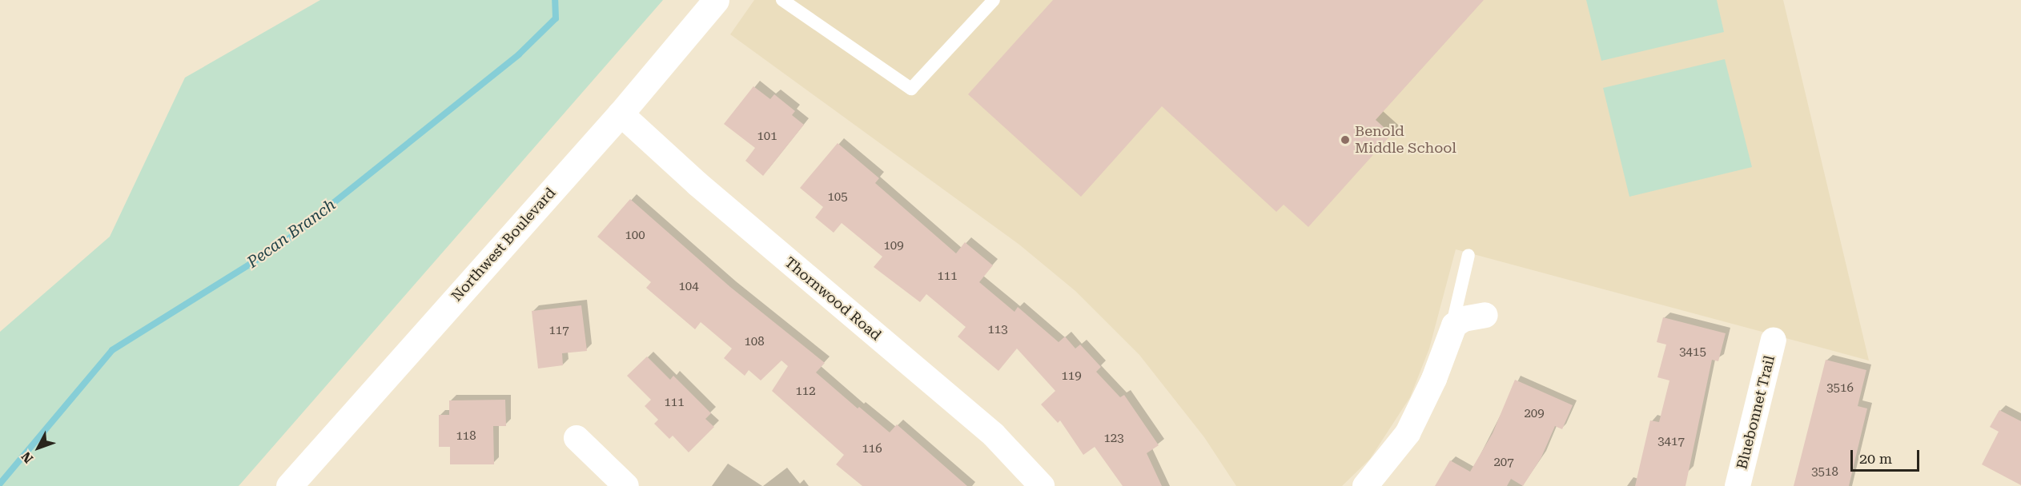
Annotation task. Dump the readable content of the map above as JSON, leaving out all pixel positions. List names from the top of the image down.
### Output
{
  "streets": {
    "street": ["Northwest Boulevard", "Thornwood Road", "Bluebonnet Trail"]
  },
  "crossings": [
    ["Northwest Boulevard", "Thornwood Road"]
  ],
  "water": ["Pecan Branch"],
  "places": ["Benold Middle School"],
  "house_numbers": [
    "101",
    "105",
    "100",
    "109",
    "111",
    "104",
    "113",
    "117",
    "108",
    "3415",
    "119",
    "3516",
    "112",
    "111",
    "209",
    "118",
    "123",
    "3417",
    "116",
    "207",
    "3518"
  ],
  "scale_bar": "20 m",
  "north": "bottom left"
}
